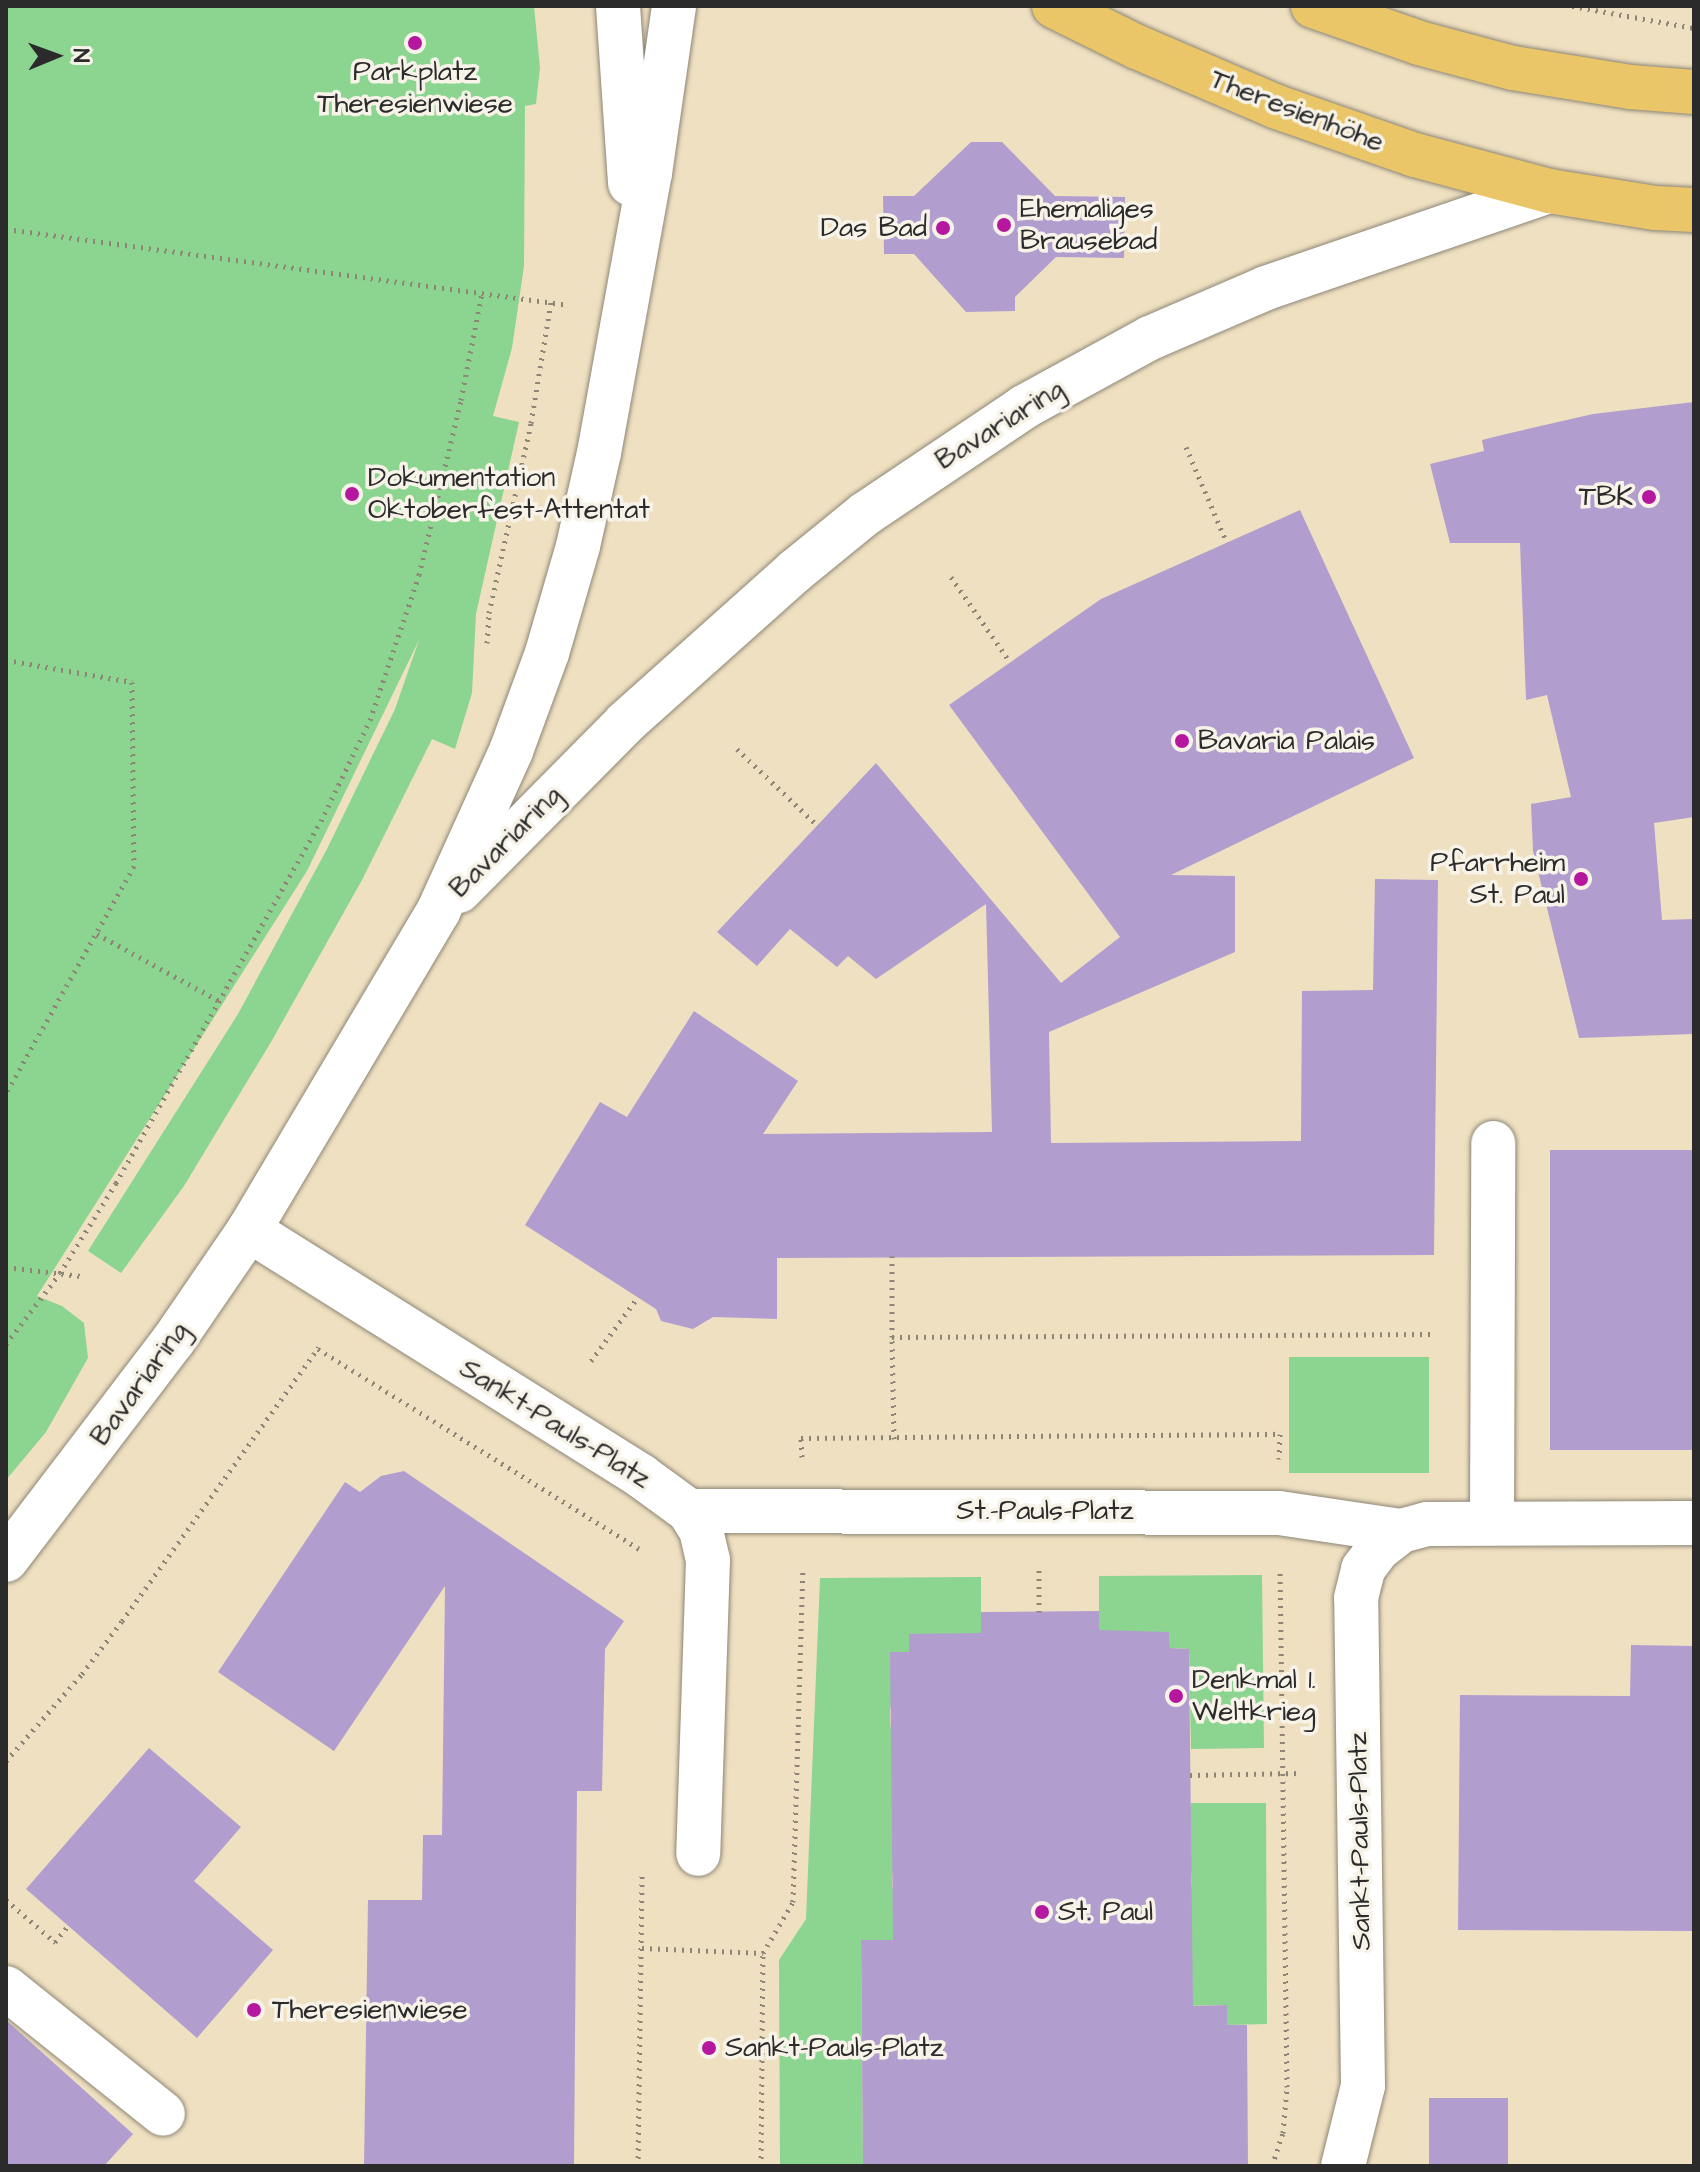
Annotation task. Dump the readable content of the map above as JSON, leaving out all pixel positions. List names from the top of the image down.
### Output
{
  "streets": {
    "main road": ["Theresienhöhe", "Bavariaring"],
    "street": ["Sankt-Pauls-Platz", "St.-Pauls-Platz"]
  },
  "crossings": [
    ["Theresienhöhe", "Bavariaring"],
    ["Bavariaring", "Sankt-Pauls-Platz"],
    ["Sankt-Pauls-Platz", "St.-Pauls-Platz"]
  ],
  "places": [
    "Parkplatz Theresienwiese",
    "Ehemaliges Brausebad",
    "Das Bad",
    "Dokumentation Oktoberfest-Attentat",
    "TBK",
    "Bavaria Palais",
    "Pfarrheim St. Paul",
    "Denkmal 1. Weltkrieg",
    "St. Paul",
    "Theresienwiese",
    "Sankt-Pauls-Platz"
  ],
  "north": "right"
}
